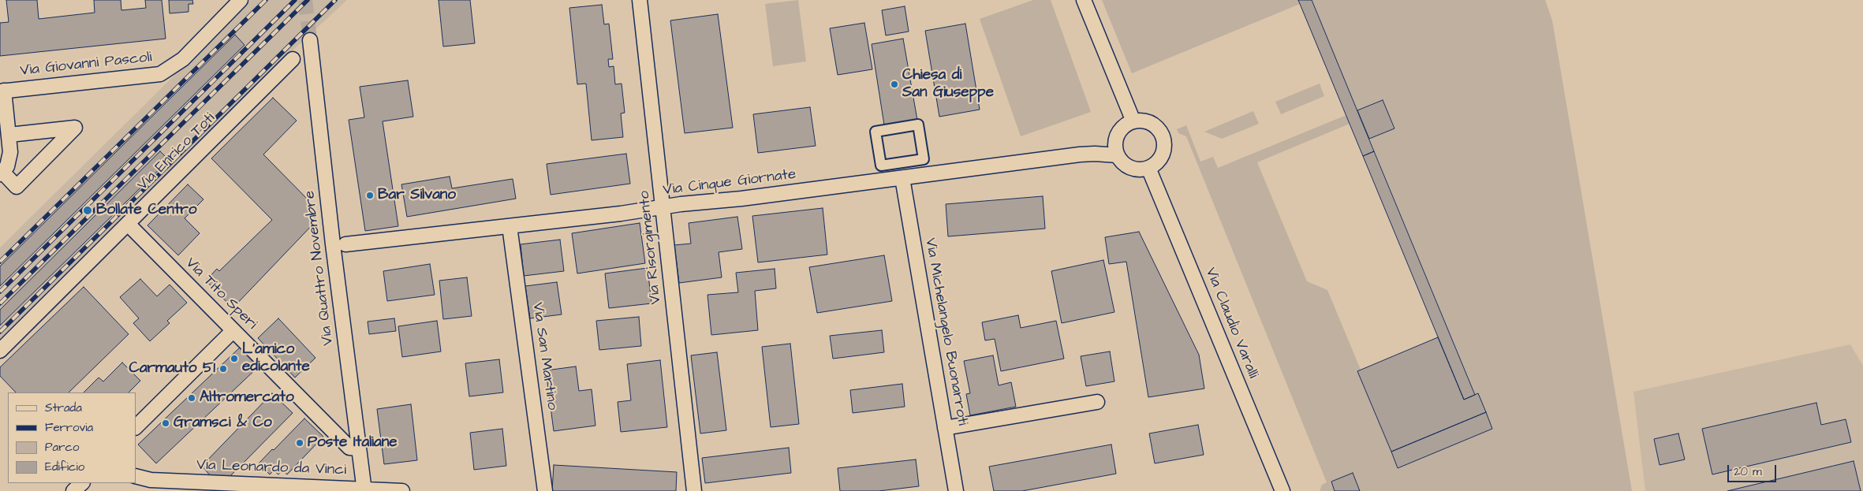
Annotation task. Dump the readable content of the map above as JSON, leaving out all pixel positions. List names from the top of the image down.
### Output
{
  "streets": {
    "street": [
      "Via Giovanni Pascoli",
      "Via Enrico Toti",
      "Via Cinque Giornate",
      "Via Risorgimento",
      "Via Quattro Novembre",
      "Via Tito Speri",
      "Via Claudio Varalli",
      "Via Michelangelo Buonarroti",
      "Via San Martino",
      "Via Leonardo da Vinci"
    ]
  },
  "crossings": [
    ["Via Enrico Toti", "Via Tito Speri"],
    ["Via Cinque Giornate", "Via Risorgimento"],
    ["Via Cinque Giornate", "Via Claudio Varalli"],
    ["Via Cinque Giornate", "Via Michelangelo Buonarroti"],
    ["Via Cinque Giornate", "Via San Martino"],
    ["Via Quattro Novembre", "Via Tito Speri"],
    ["Via Quattro Novembre", "Via Leonardo da Vinci"]
  ],
  "places": [
    "Chiesa di San Giuseppe",
    "Bar Silvano",
    "Bollate Centro",
    "L'amico edicolante",
    "Carmauto 51",
    "Altromercato",
    "Gramsci & Co",
    "Poste Italiane"
  ],
  "legend": [
    "Strada",
    "Ferrovia",
    "Parco",
    "Edificio"
  ],
  "scale_bar": "20 m"
}
